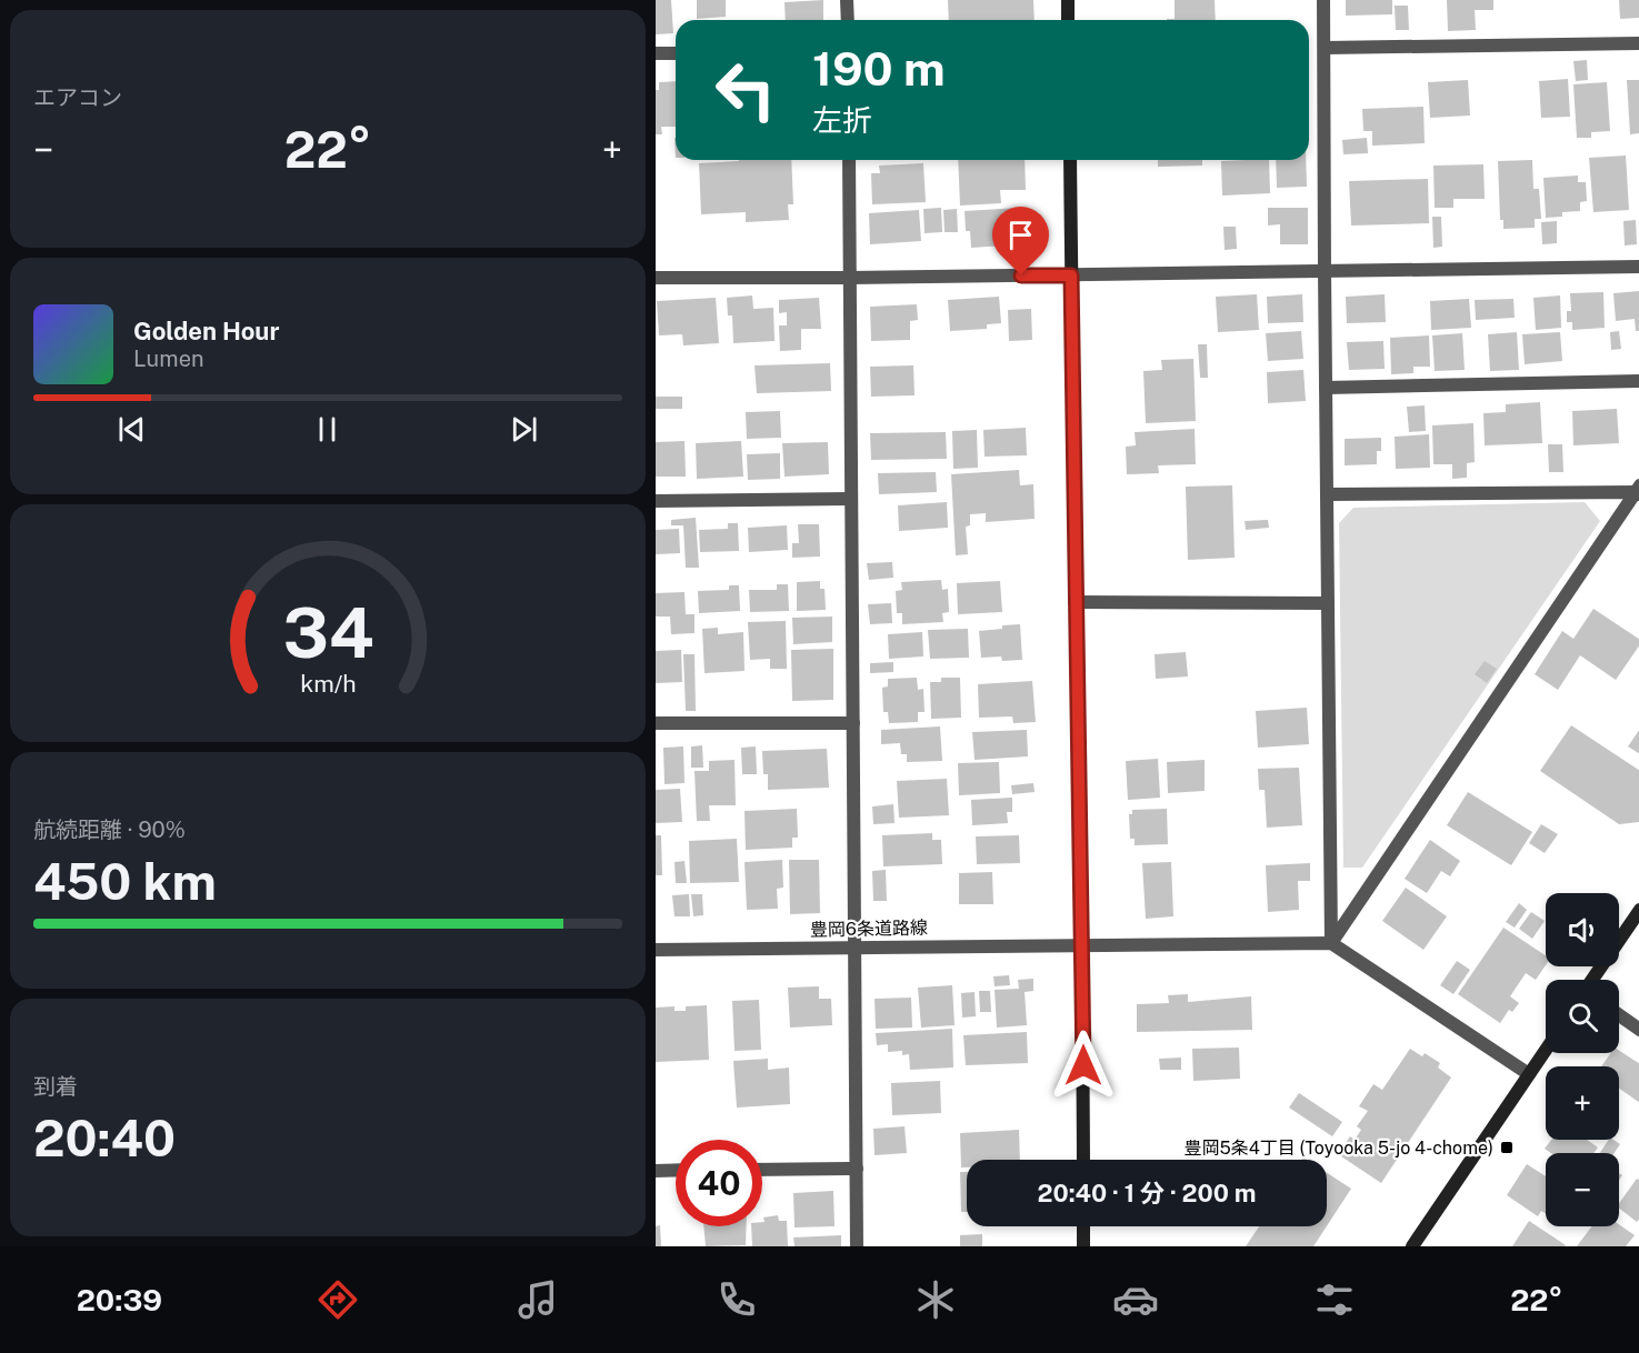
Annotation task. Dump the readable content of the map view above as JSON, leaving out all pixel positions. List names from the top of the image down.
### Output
{
  "streets": {
    "street": ["豊岡6条道路線"]
  },
  "places": {
    "transit": ["豊岡5条4丁目 (Toyooka 5-jo 4-chome)"]
  },
  "page": {
    "tile": [
      "エアコン",
      ["航続距離 · 90%", "450 km"],
      ["到着", "20:40"]
    ],
    "turn": ["190 m", "左折"],
    "heat": ["−", "22°", "+"],
    "song": ["Golden Hour", "Lumen"],
    "map_buttons": ["+", "−"],
    "limit": "40",
    "trip": "20:40 · 1 分 · 200 m",
    "tabs": ["20:39", "22°"],
    "gauge": ["34", "km/h"]
  }
}
